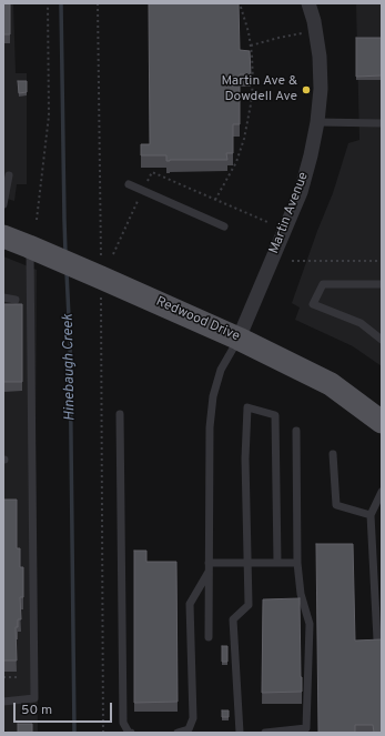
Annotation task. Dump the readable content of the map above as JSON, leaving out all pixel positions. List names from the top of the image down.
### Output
{
  "streets": {
    "main road": ["Redwood Drive"],
    "street": ["Martin Avenue"]
  },
  "crossings": [
    ["Martin Avenue", "Redwood Drive"]
  ],
  "water": ["Hinebaugh Creek"],
  "places": ["Martin Ave & Dowdell Ave"],
  "scale_bar": "50 m"
}
